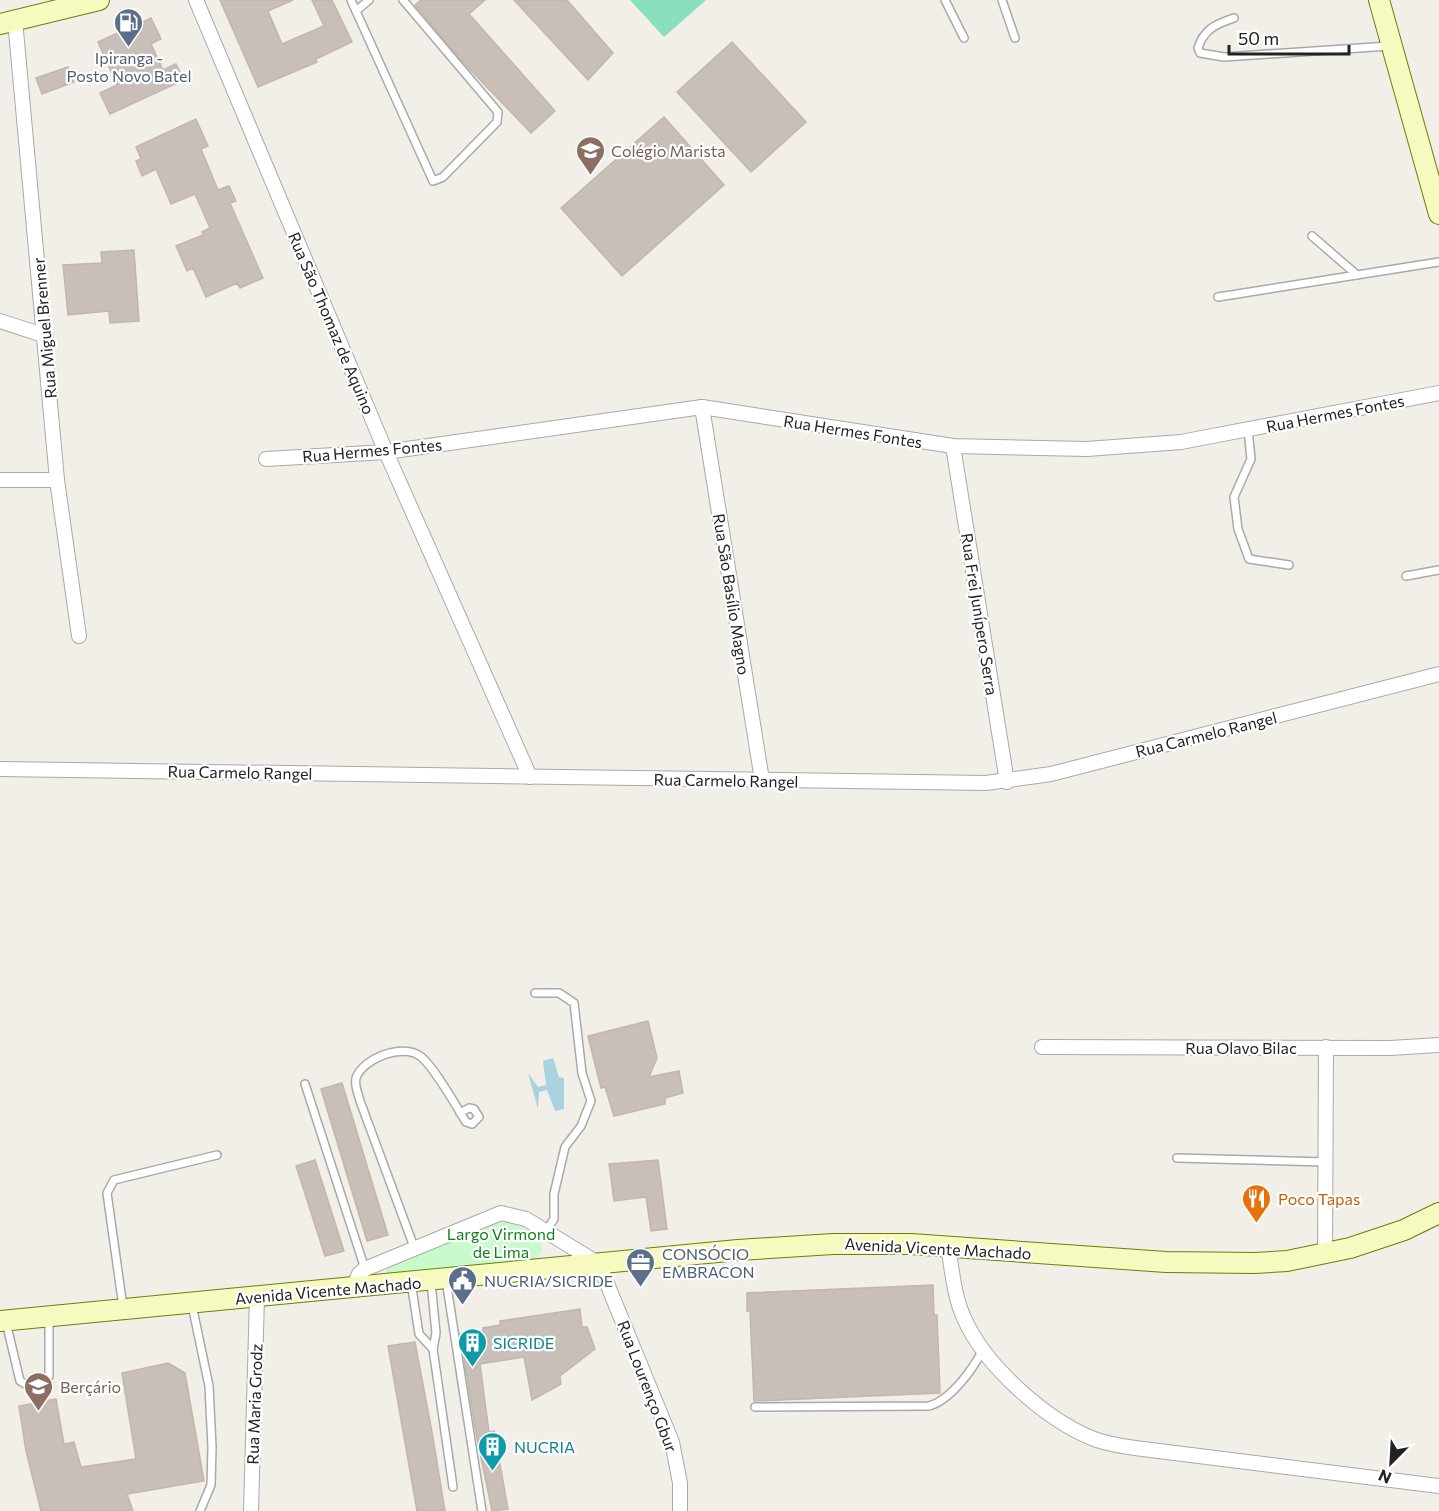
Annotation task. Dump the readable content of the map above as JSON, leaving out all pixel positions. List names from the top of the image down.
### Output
{
  "streets": {
    "street": [
      "Rua São Thomaz de Aquino",
      "Rua Miguel Brenner",
      "Rua Hermes Fontes",
      "Rua São Basílio Magno",
      "Rua Frei Junípero Serra",
      "Rua Carmelo Rangel",
      "Rua Olavo Bilac",
      "Avenida Vicente Machado",
      "Rua Lourenço Gbur",
      "Rua Maria Grodz"
    ]
  },
  "crossings": [
    ["Rua São Thomaz de Aquino", "Rua Hermes Fontes"],
    ["Rua São Thomaz de Aquino", "Rua Carmelo Rangel"],
    ["Rua Hermes Fontes", "Rua São Basílio Magno"],
    ["Rua Hermes Fontes", "Rua Frei Junípero Serra"],
    ["Rua São Basílio Magno", "Rua Carmelo Rangel"],
    ["Rua Frei Junípero Serra", "Rua Carmelo Rangel"],
    ["Avenida Vicente Machado", "Rua Lourenço Gbur"],
    ["Avenida Vicente Machado", "Rua Maria Grodz"]
  ],
  "parks": ["Largo Virmond de Lima"],
  "places": {
    "fuel station": ["Ipiranga - Posto Novo Batel"],
    "school or university": ["Colégio Marista", "Berçário"],
    "restaurant": ["Poco Tapas"],
    "office": ["CONSÓCIO EMBRACON"],
    "public building": ["NUCRIA/SICRIDE"],
    "building": ["SICRIDE", "NUCRIA"]
  },
  "scale_bar": "50 m",
  "north": "bottom left"
}
